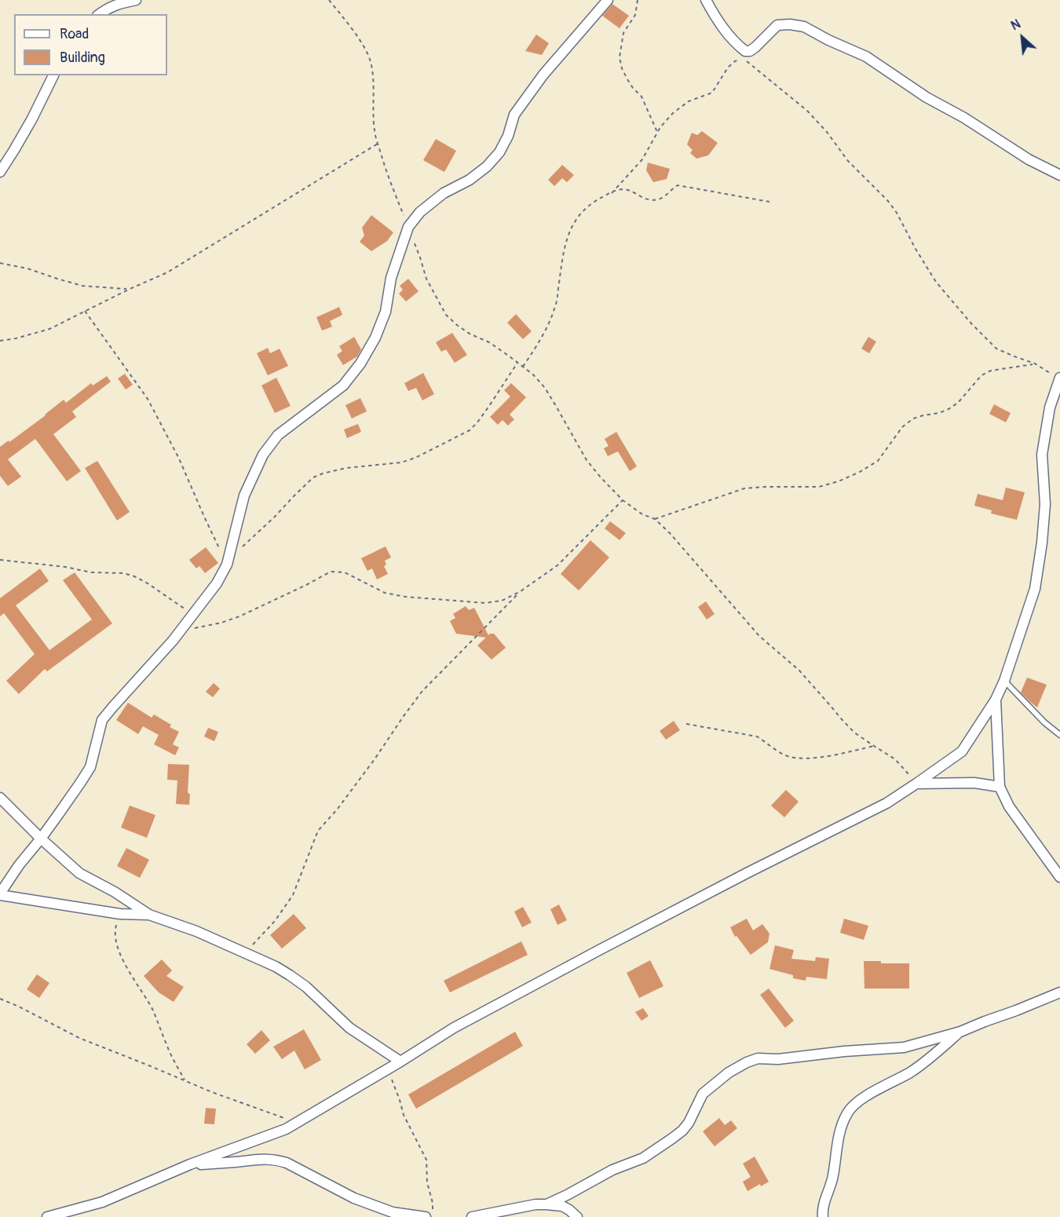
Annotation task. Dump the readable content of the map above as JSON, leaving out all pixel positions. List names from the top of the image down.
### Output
{
  "legend": ["Road", "Building"],
  "north": "top left"
}
